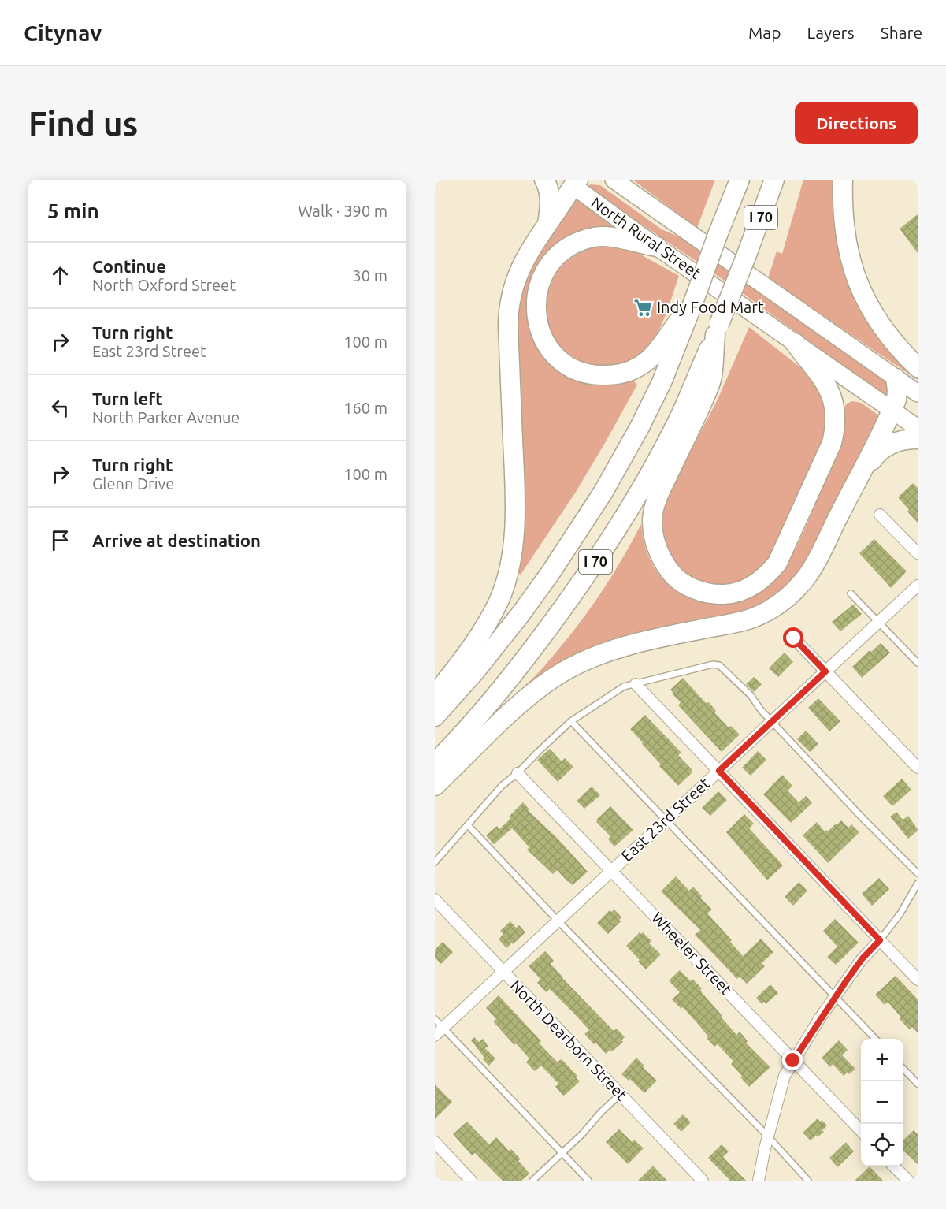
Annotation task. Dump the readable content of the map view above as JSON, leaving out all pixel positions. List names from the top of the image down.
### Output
{
  "streets": {
    "highway": ["I 70"],
    "main road": ["North Rural Street"],
    "street": ["East 23rd Street", "Wheeler Street", "North Dearborn Street"]
  },
  "crossings": [
    ["East 23rd Street", "Wheeler Street"],
    ["East 23rd Street", "North Dearborn Street"]
  ],
  "places": {
    "supermarket": ["Indy Food Mart"]
  },
  "page": {
    "header": "Citynav",
    "nav": ["Map", "Layers", "Share"],
    "buttons": "Directions",
    "title": "Find us",
    "heading": ["5 min", "Walk · 390 m"],
    "list": [
      ["Continue", "North Oxford Street", "30 m"],
      ["Turn right", "East 23rd Street", "100 m"],
      ["Turn left", "North Parker Avenue", "160 m"],
      ["Turn right", "Glenn Drive", "100 m"],
      "Arrive at destination"
    ],
    "map_buttons": ["+", "−"]
  }
}
